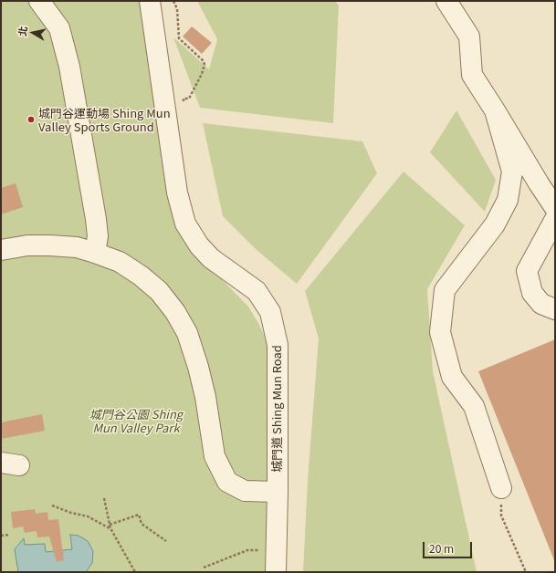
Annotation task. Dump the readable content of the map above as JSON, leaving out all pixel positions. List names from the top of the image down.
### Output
{
  "streets": {
    "street": ["城門道 Shing Mun Road"]
  },
  "parks": ["城門谷公園 Shing Mun Valley Park"],
  "places": ["城門谷運動場 Shing Mun Valley Sports Ground"],
  "scale_bar": "20 m",
  "north": "left"
}
